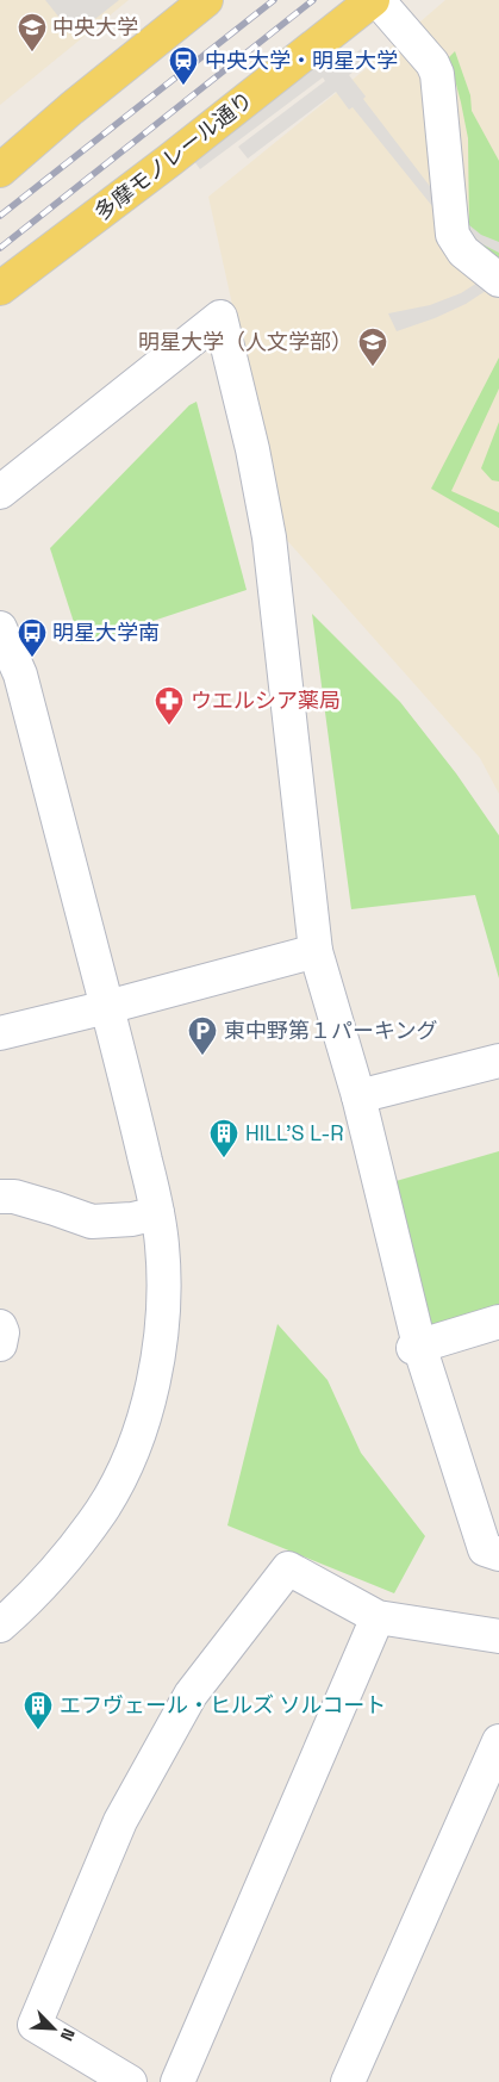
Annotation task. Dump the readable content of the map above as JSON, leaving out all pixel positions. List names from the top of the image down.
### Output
{
  "streets": {
    "main road": ["多摩モノレール通り"]
  },
  "places": {
    "school or university": ["中央大学", "明星大学（人文学部）"],
    "station": ["中央大学・明星大学"],
    "bus stop": ["明星大学南"],
    "pharmacy": ["ウエルシア薬局"],
    "parking": ["東中野第１パーキング"],
    "building": ["HILL'S L-R", "エフヴェール・ヒルズ ソルコート"]
  },
  "north": "bottom right"
}
